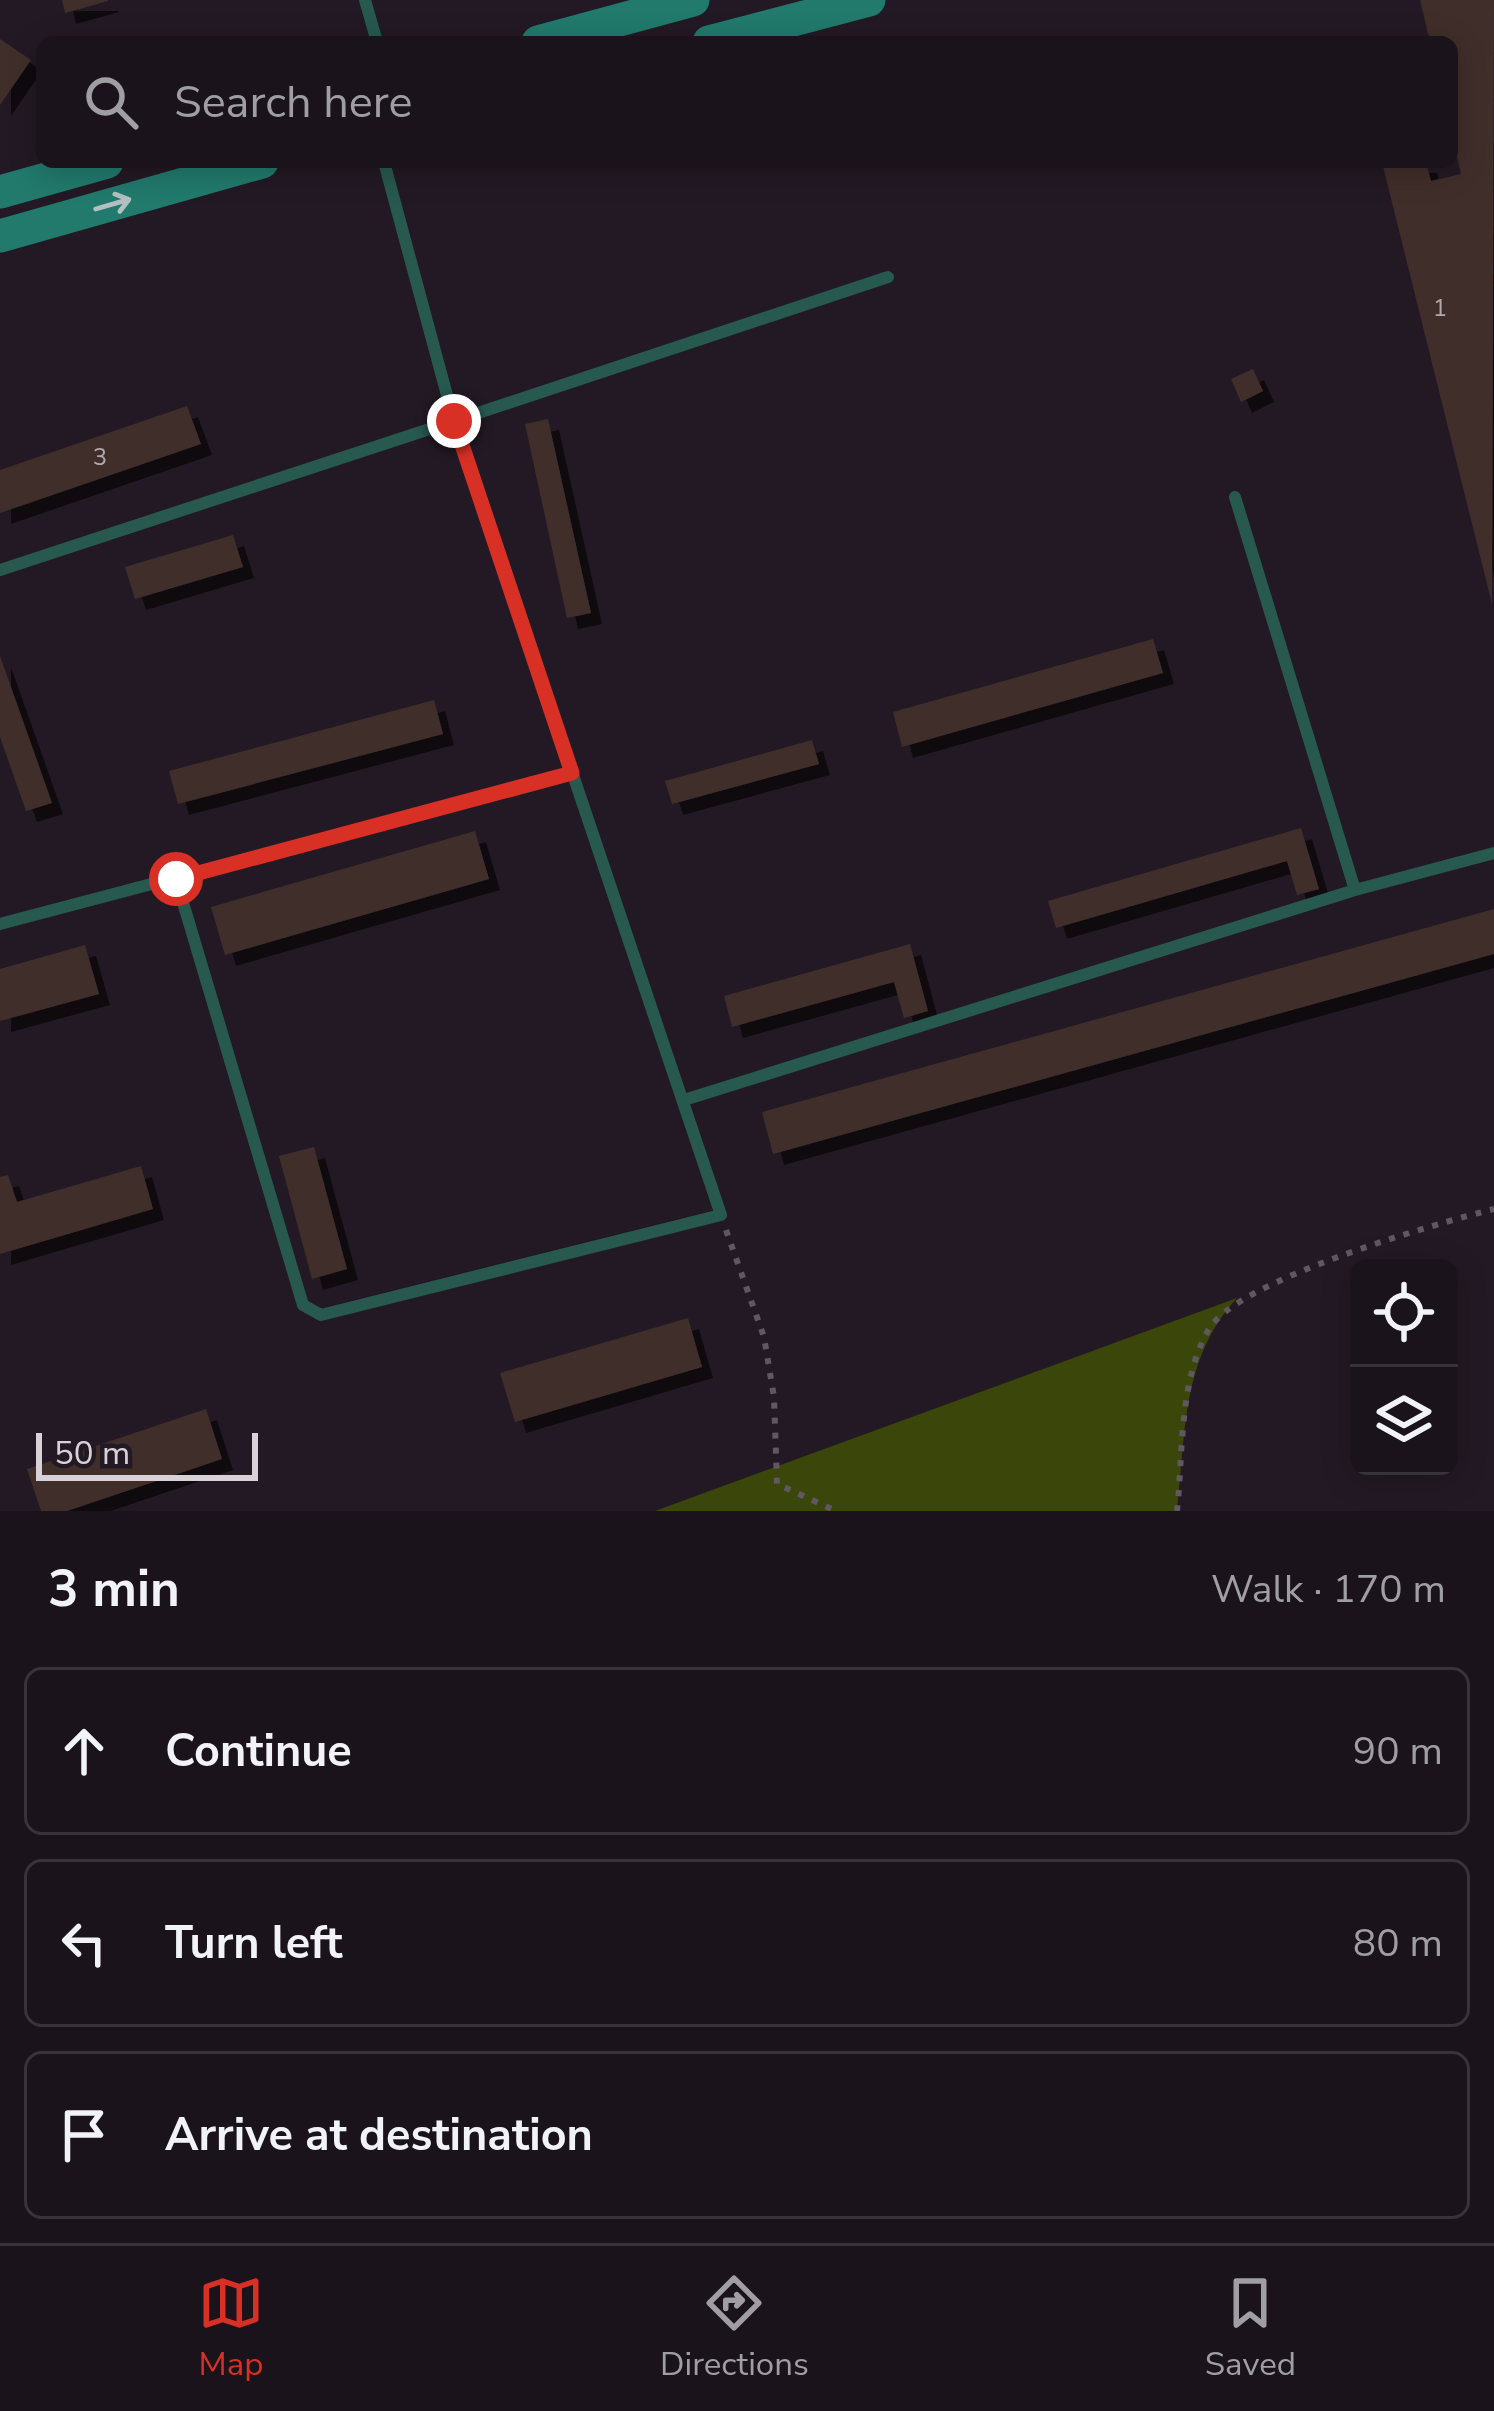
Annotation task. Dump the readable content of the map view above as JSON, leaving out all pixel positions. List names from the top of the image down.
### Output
{
  "house_numbers": ["1", "3"],
  "scale_bar": "50 m",
  "page": {
    "search": "Search here",
    "scale": "50 m",
    "heading": ["3 min", "Walk · 170 m"],
    "list": [
      ["Continue", "90 m"],
      ["Turn left", "80 m"],
      "Arrive at destination"
    ],
    "nav": ["Map", "Directions", "Saved"]
  }
}
